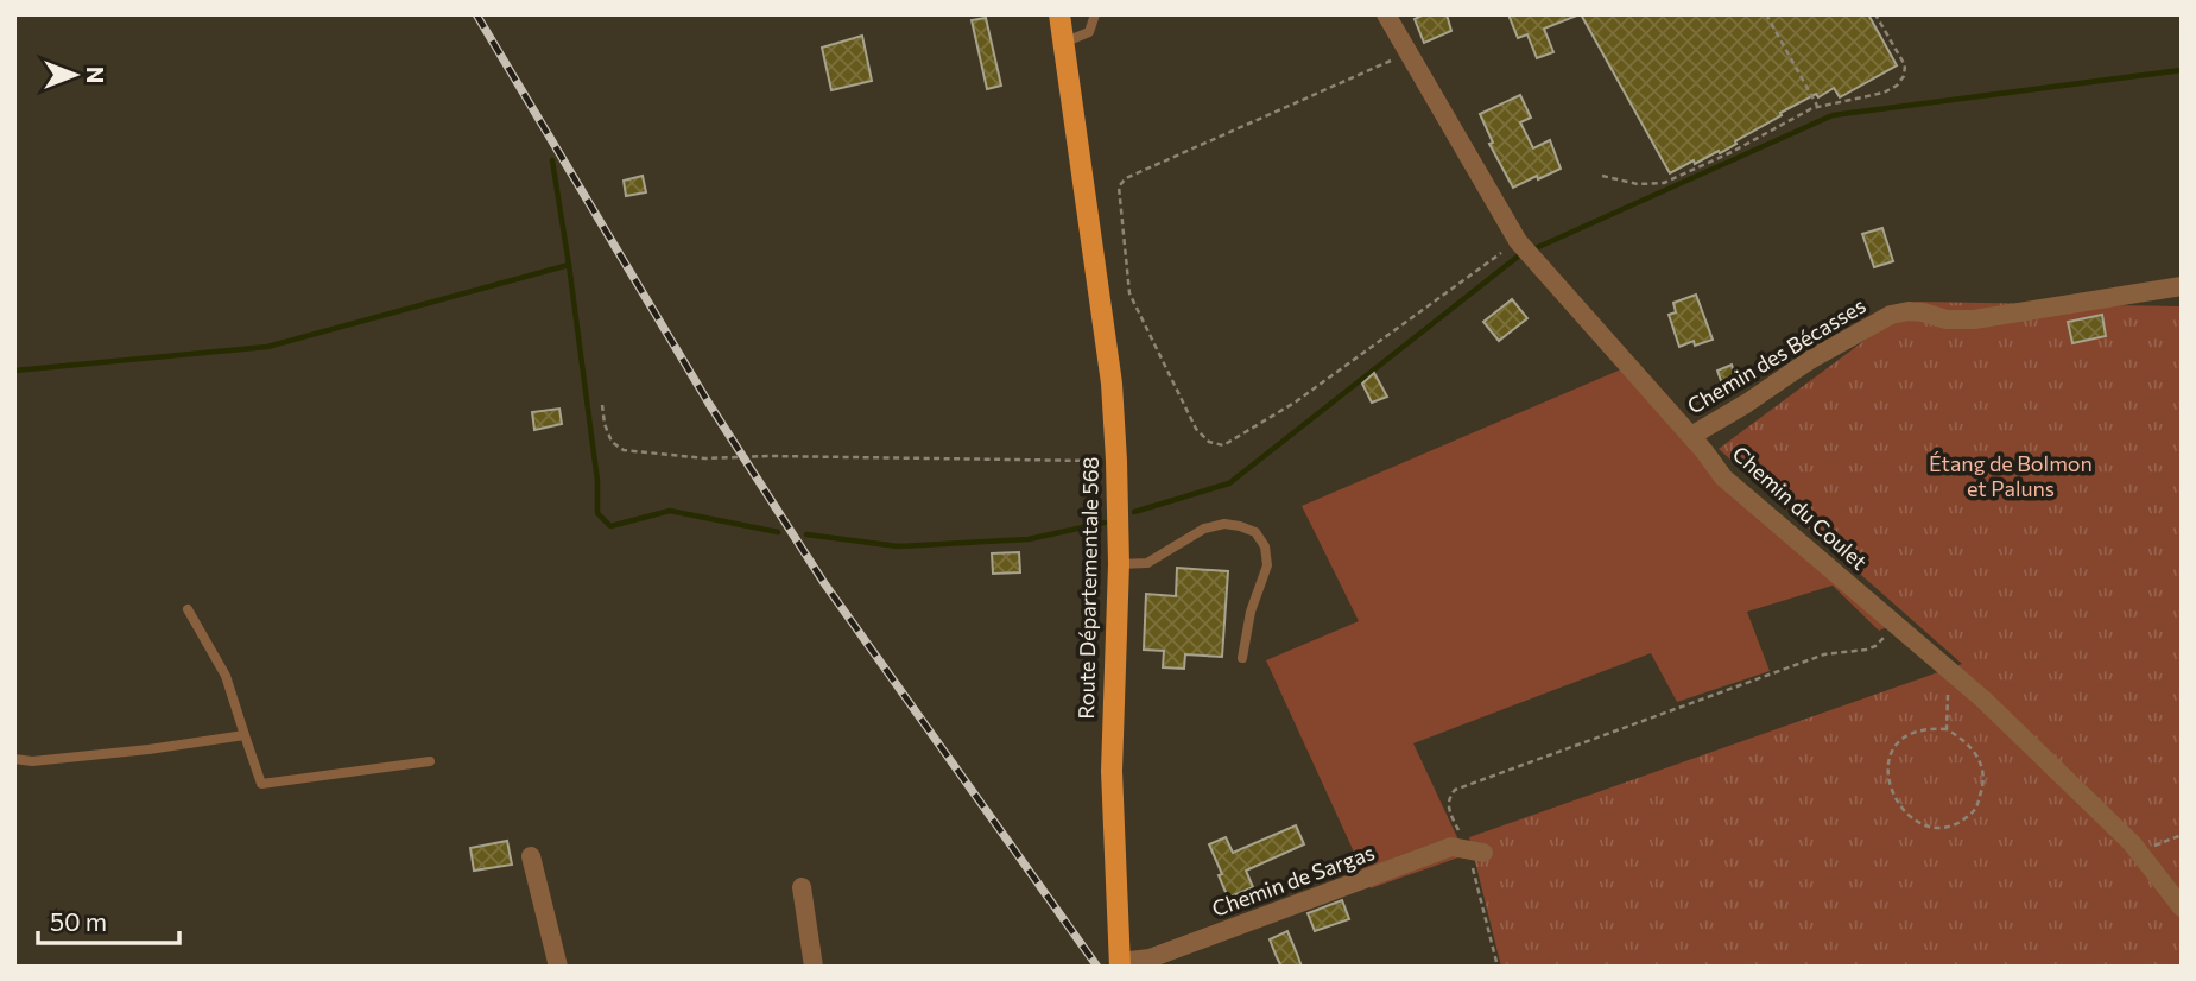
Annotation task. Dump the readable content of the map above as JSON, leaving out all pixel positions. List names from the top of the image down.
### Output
{
  "streets": {
    "main road": ["Route Départementale 568"],
    "street": ["Chemin des Bécasses", "Chemin du Coulet", "Chemin de Sargas"]
  },
  "crossings": [
    ["Chemin des Bécasses", "Chemin du Coulet"],
    ["Route Départementale 568", "Chemin de Sargas"]
  ],
  "parks": ["Étang de Bolmon et Paluns"],
  "scale_bar": "50 m",
  "north": "right"
}
